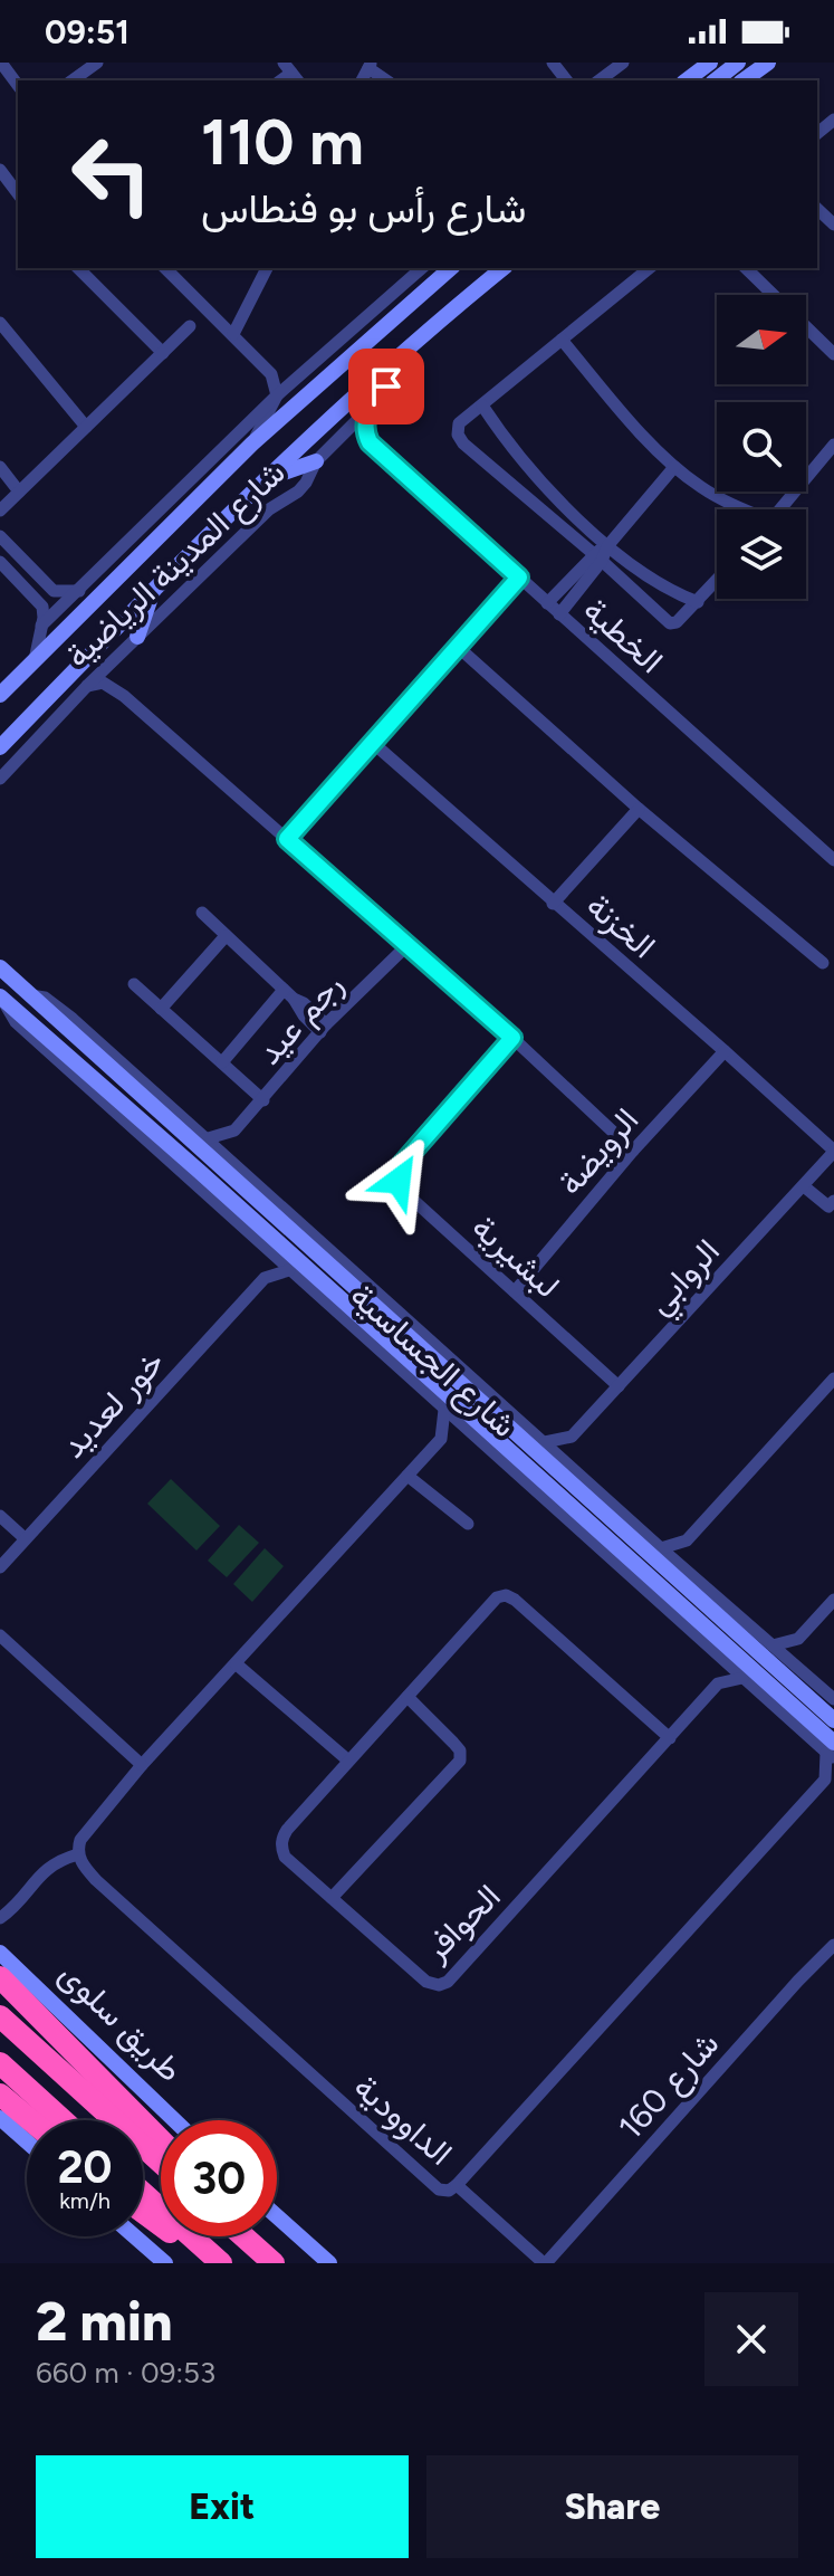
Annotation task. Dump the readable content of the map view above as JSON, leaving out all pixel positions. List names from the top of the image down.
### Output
{
  "streets": {
    "street": [
      "شارع المدينة الرياضية",
      "الخطية",
      "الخزنة",
      "رجم عيد",
      "الرويضة",
      "لبشيرية",
      "الروابي",
      "شارع الجساسية",
      "خور لعديد",
      "الحوافر",
      "طريق سلوى",
      "شارع 160",
      "الداوودية"
    ]
  },
  "crossings": [
    ["الخزنة", "الرويضة"],
    ["الخزنة", "الروابي"],
    ["رجم عيد", "شارع الجساسية"],
    ["الرويضة", "لبشيرية"],
    ["لبشيرية", "الروابي"],
    ["شارع الجساسية", "خور لعديد"],
    ["شارع الجساسية", "الداوودية"]
  ],
  "north": "right",
  "page": {
    "status": "09:51",
    "turn": ["110 m", "شارع رأس بو فنطاس"],
    "speed": "20 km/h",
    "limit": "30",
    "heading": ["2 min", "660 m · 09:53"],
    "buttons": ["Exit", "Share"]
  }
}
